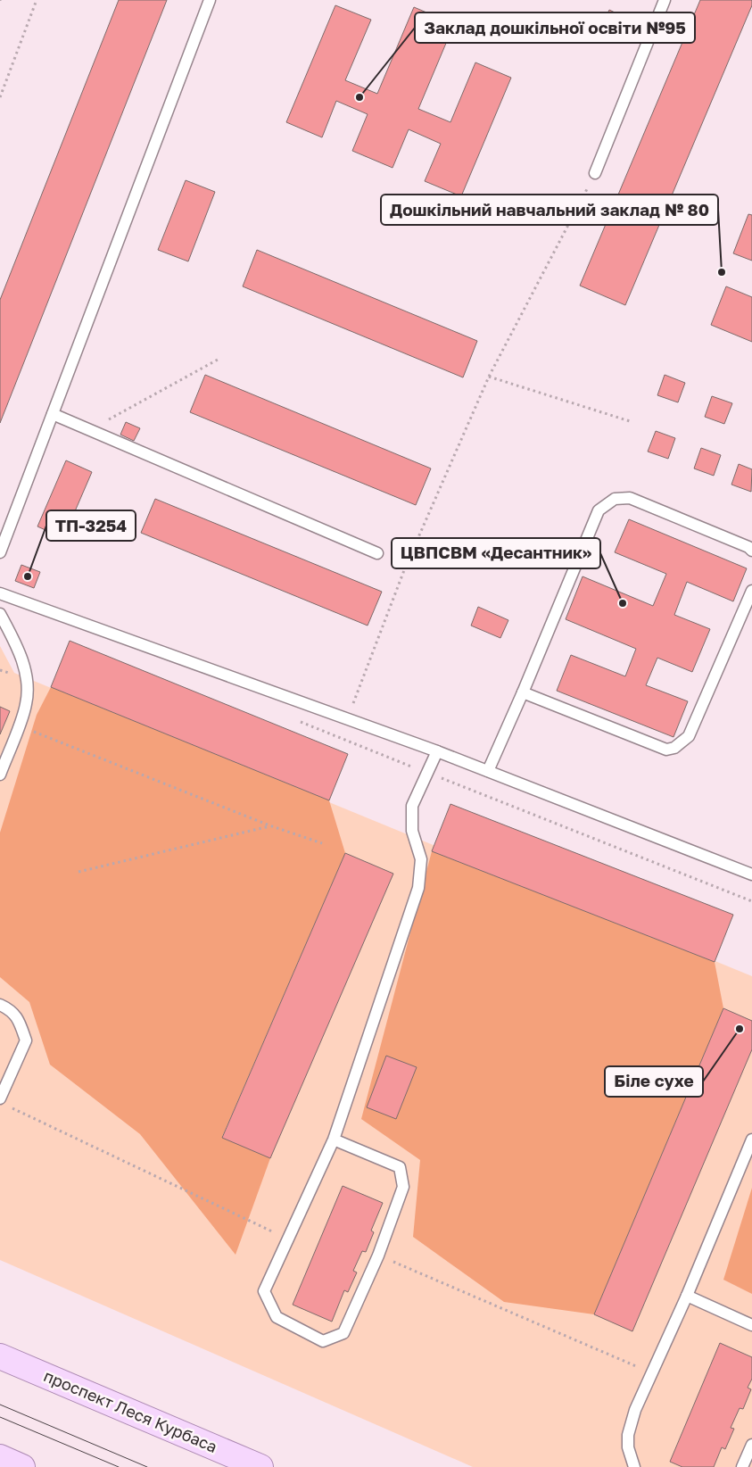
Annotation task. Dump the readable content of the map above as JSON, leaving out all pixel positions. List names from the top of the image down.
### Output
{
  "streets": {
    "main road": ["проспект Леся Курбаса"]
  },
  "places": [
    "Заклад дошкільної освіти №95",
    "Дошкільний навчальний заклад № 80",
    "ТП-3254",
    "ЦВПСВМ «Десантник»",
    "Біле сухе"
  ]
}
